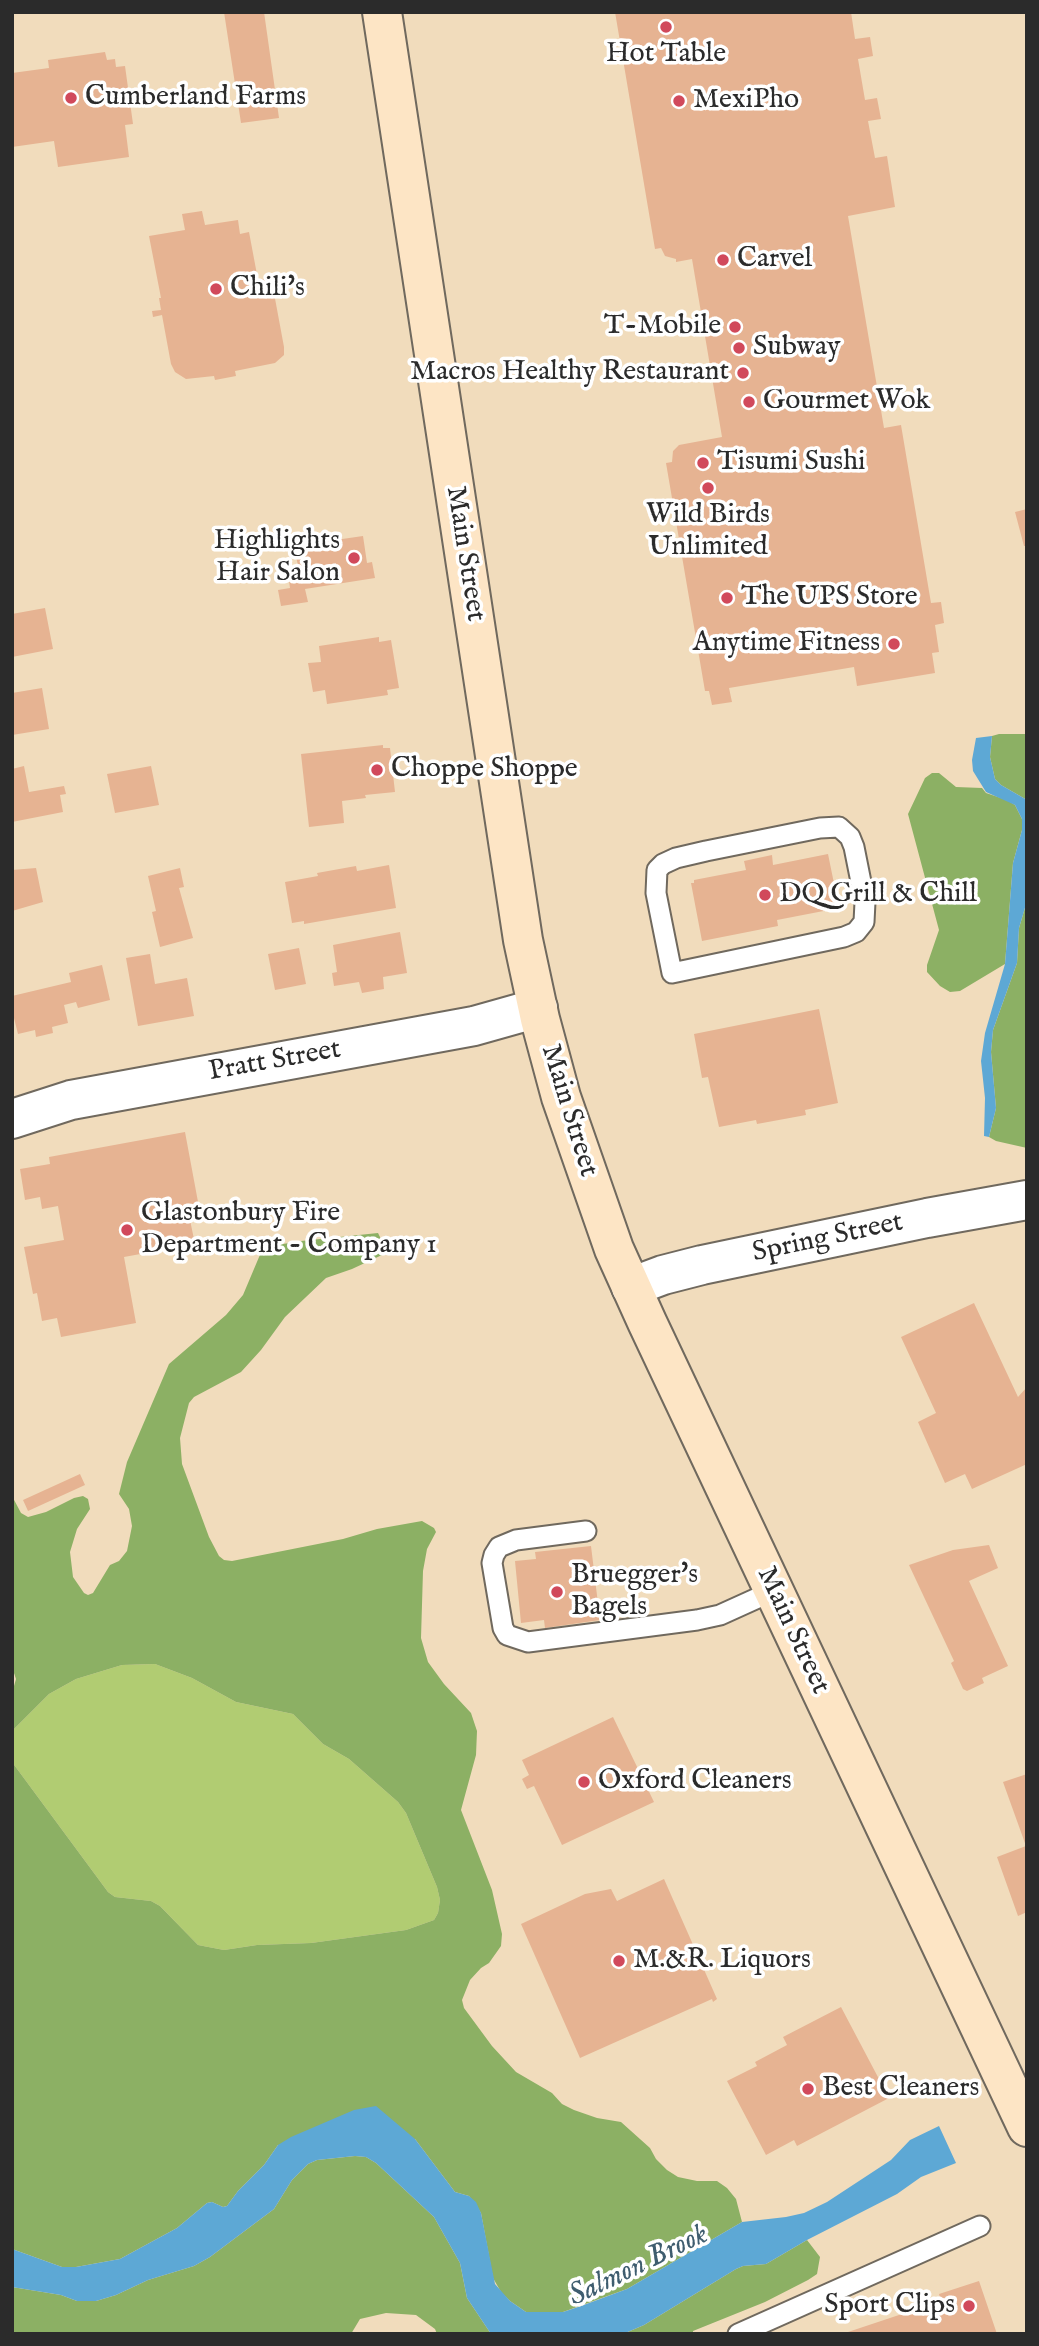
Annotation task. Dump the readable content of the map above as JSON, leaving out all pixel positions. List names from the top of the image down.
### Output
{
  "streets": {
    "main road": ["Main Street"],
    "street": ["Pratt Street", "Spring Street"]
  },
  "crossings": [
    ["Main Street", "Pratt Street"],
    ["Main Street", "Spring Street"]
  ],
  "water": ["Salmon Brook"],
  "places": [
    "Hot Table",
    "Cumberland Farms",
    "MexiPho",
    "Carvel",
    "Chili's",
    "T-Mobile",
    "Subway",
    "Macros Healthy Restaurant",
    "Gourmet Wok",
    "Tisumi Sushi",
    "Wild Birds Unlimited",
    "Highlights Hair Salon",
    "The UPS Store",
    "Anytime Fitness",
    "Choppe Shoppe",
    "DQ Grill & Chill",
    "Glastonbury Fire Department - Company 1",
    "Bruegger's Bagels",
    "Oxford Cleaners",
    "M.&R. Liquors",
    "Best Cleaners",
    "Sport Clips"
  ]
}
